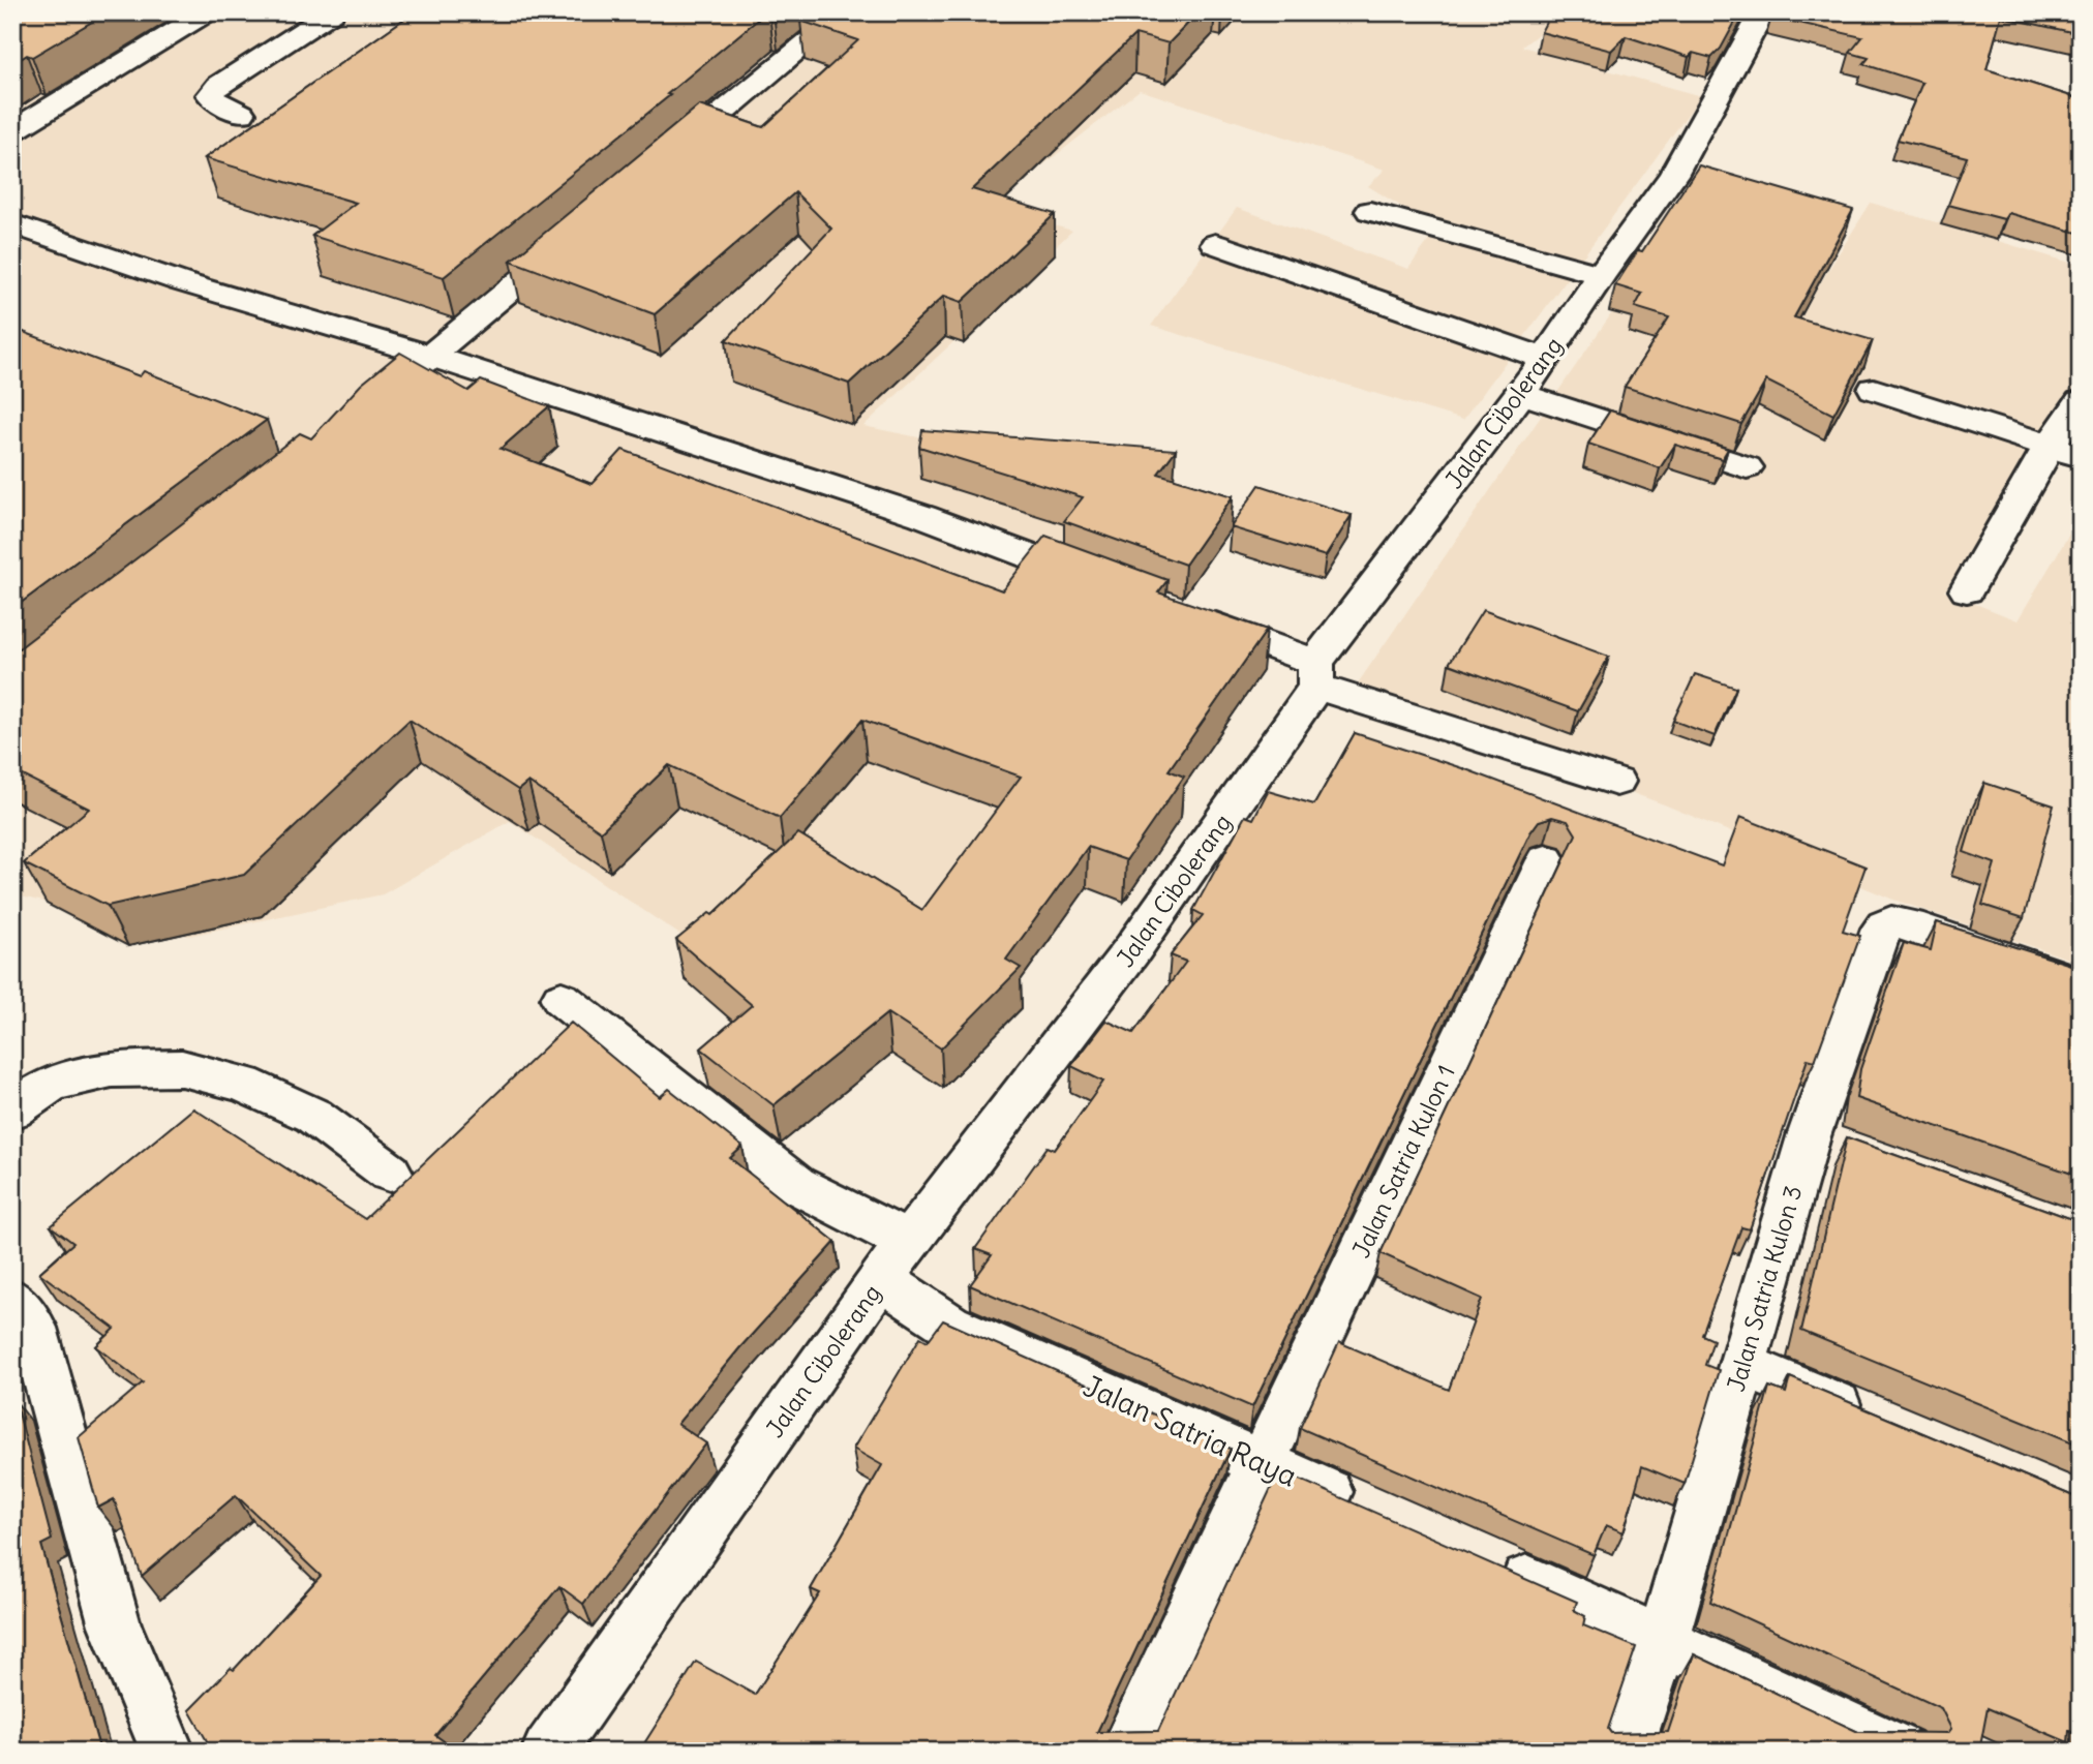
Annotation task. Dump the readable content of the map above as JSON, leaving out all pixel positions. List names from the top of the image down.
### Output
{
  "streets": {
    "street": [
      "Jalan Cibolerang",
      "Jalan Satria Kulon 1",
      "Jalan Satria Kulon 3",
      "Jalan Satria Raya"
    ]
  },
  "crossings": [
    ["Jalan Cibolerang", "Jalan Satria Raya"],
    ["Jalan Satria Kulon 1", "Jalan Satria Raya"]
  ]
}
